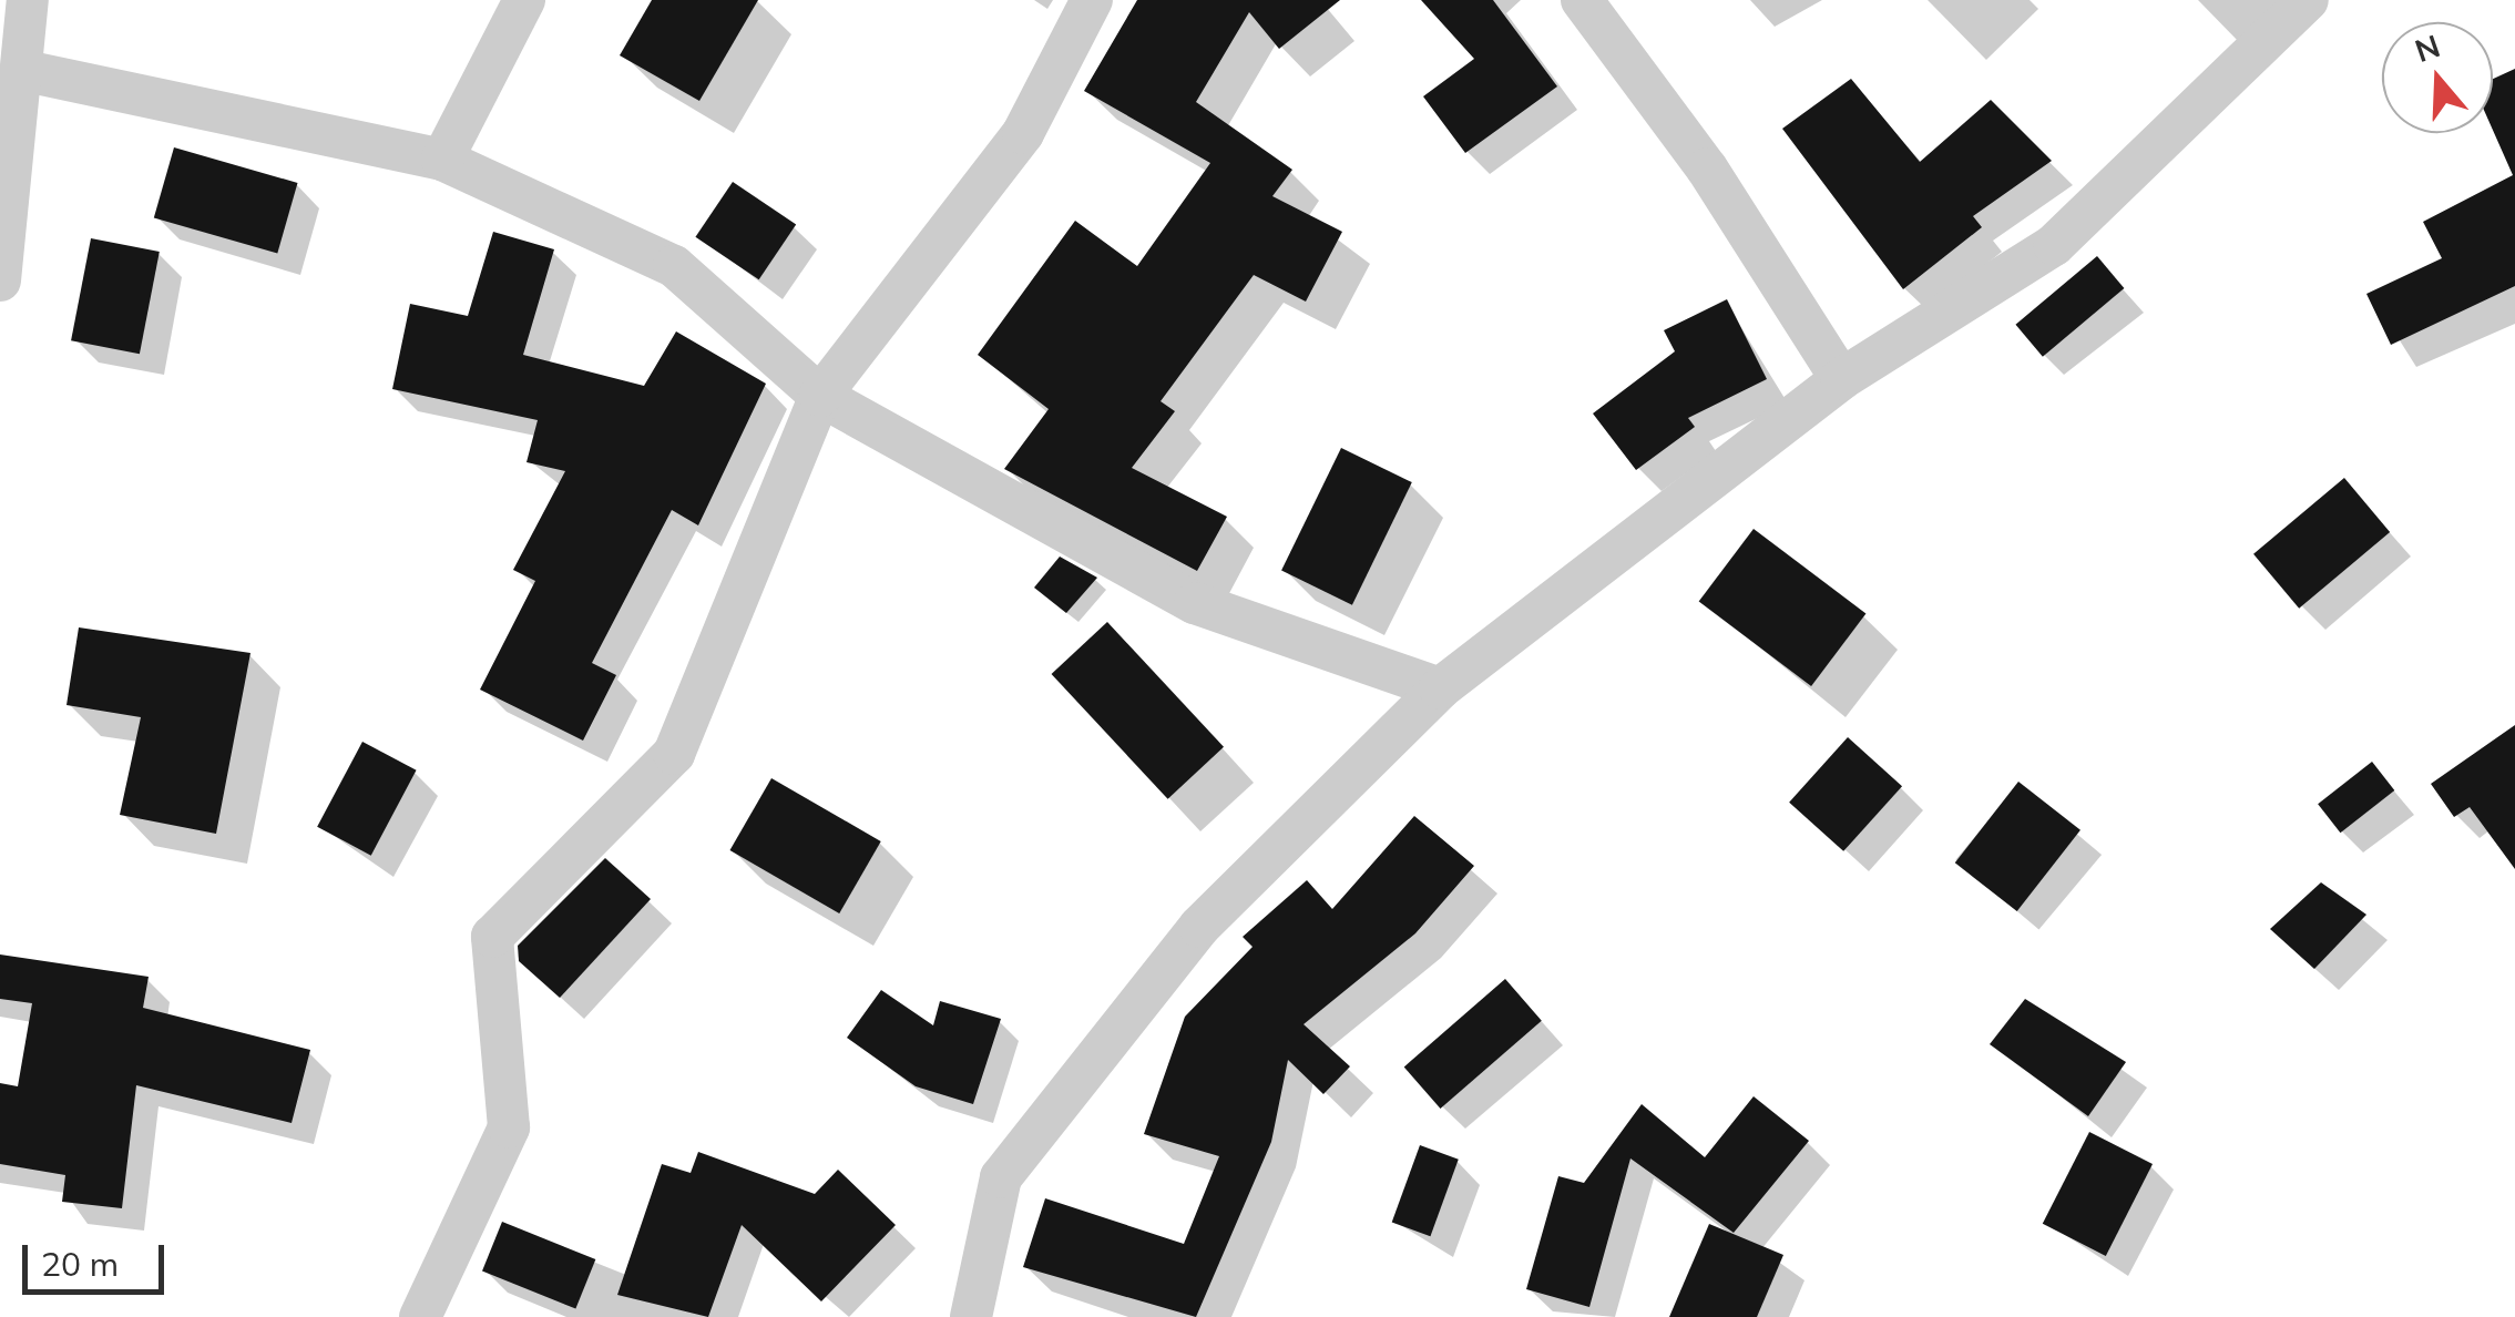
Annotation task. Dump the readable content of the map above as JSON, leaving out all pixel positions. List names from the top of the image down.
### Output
{
  "scale_bar": "20 m",
  "north": "top"
}
